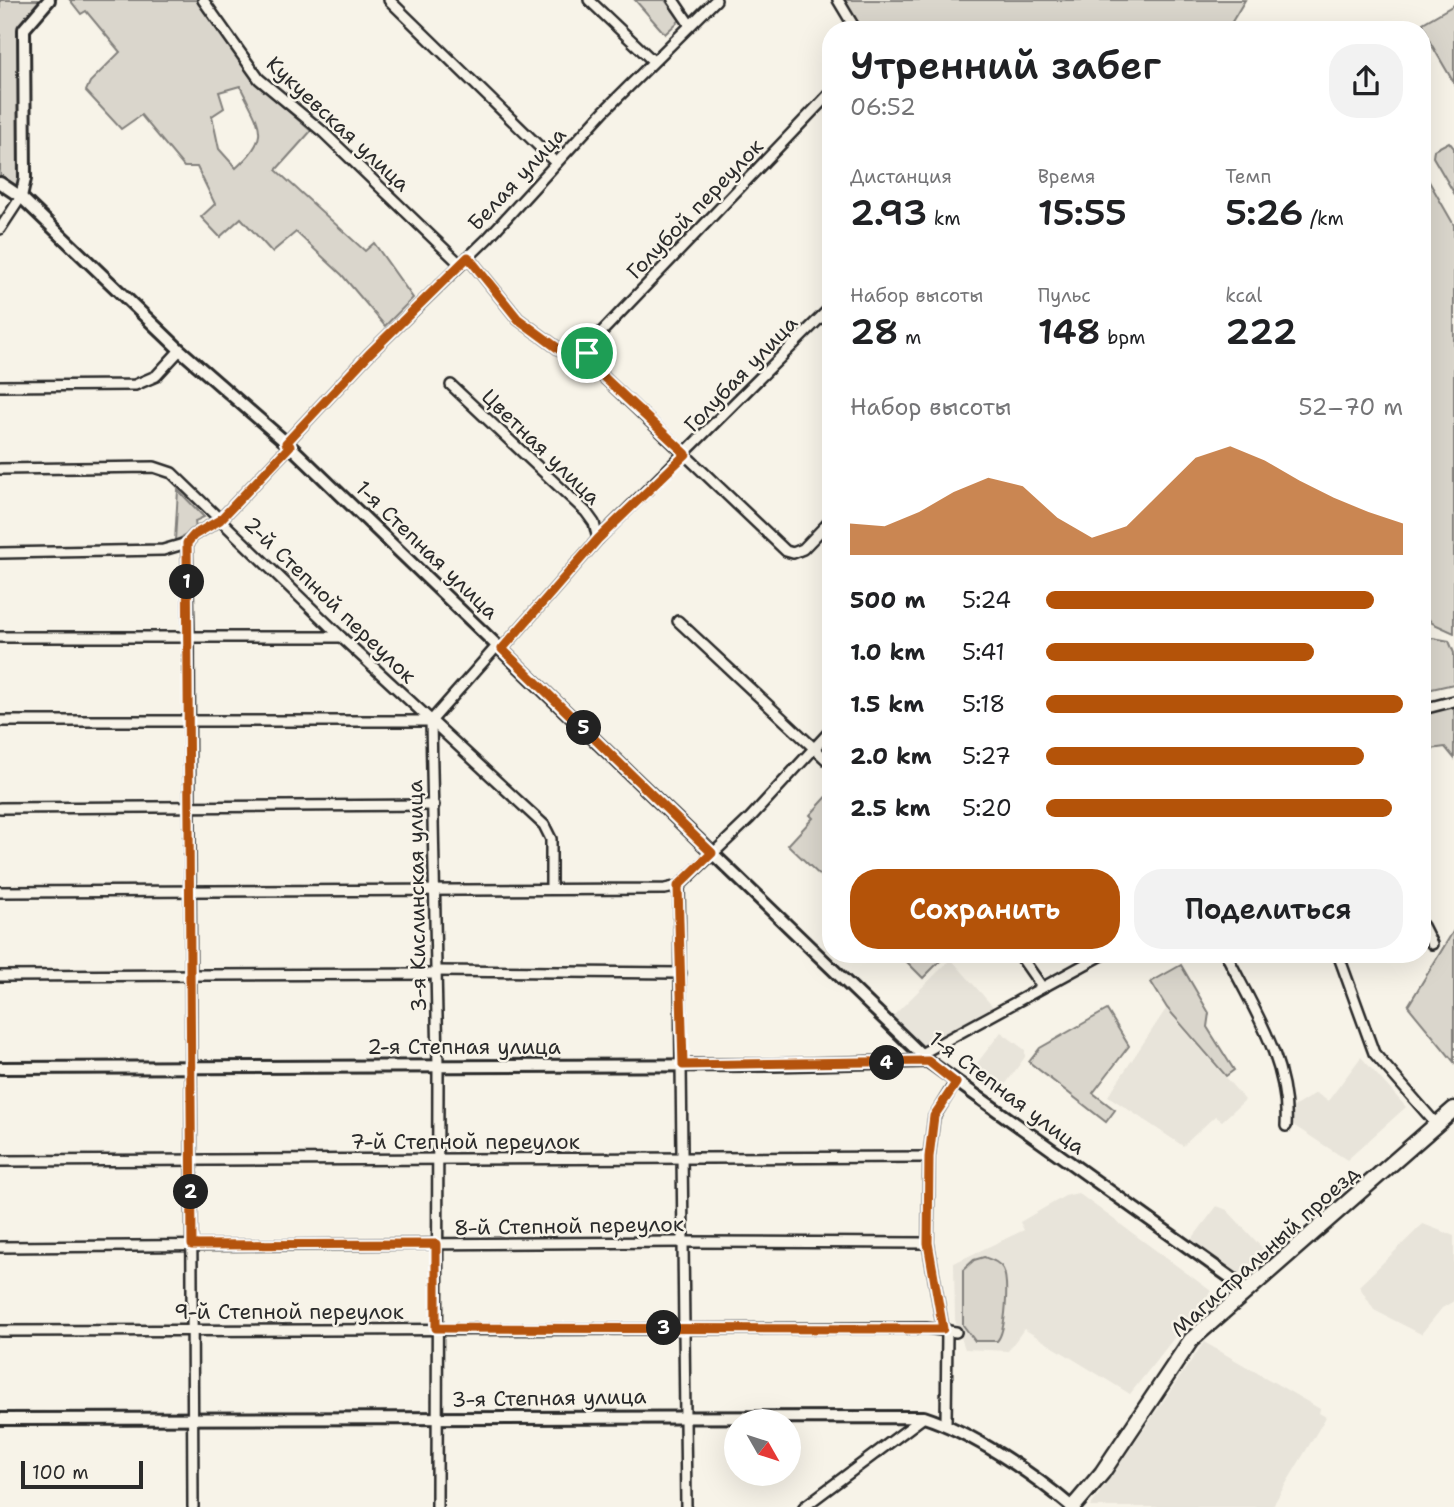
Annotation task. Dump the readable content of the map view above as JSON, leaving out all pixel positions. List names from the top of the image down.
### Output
{
  "streets": {
    "main road": ["Магистральный проезд"],
    "street": [
      "Кукуевская улица",
      "Белая улица",
      "Голубой переулок",
      "Голубая улица",
      "Цветная улица",
      "1-я Степная улица",
      "2-й Степной переулок",
      "3-я Кислинская улица",
      "2-я Степная улица",
      "7-й Степной переулок",
      "8-й Степной переулок",
      "9-й Степной переулок",
      "3-я Степная улица"
    ]
  },
  "crossings": [
    ["Кукуевская улица", "Белая улица"],
    ["Кукуевская улица", "Голубой переулок"],
    ["Белая улица", "1-я Степная улица"],
    ["Белая улица", "2-й Степной переулок"],
    ["Голубая улица", "Цветная улица"],
    ["Голубая улица", "1-я Степная улица"],
    ["1-я Степная улица", "2-я Степная улица"],
    ["1-я Степная улица", "Магистральный проезд"],
    ["2-й Степной переулок", "3-я Кислинская улица"],
    ["3-я Кислинская улица", "2-я Степная улица"],
    ["3-я Кислинская улица", "7-й Степной переулок"],
    ["3-я Кислинская улица", "8-й Степной переулок"],
    ["3-я Кислинская улица", "9-й Степной переулок"],
    ["3-я Кислинская улица", "3-я Степная улица"],
    ["Магистральный проезд", "3-я Степная улица"]
  ],
  "scale_bar": "100 m",
  "north": "bottom right",
  "page": {
    "heading": ["Утренний забег", "06:52"],
    "stats": [
      ["Дистанция", "2.93 km"],
      ["Время", "15:55"],
      ["Темп", "5:26 /km"],
      ["Набор высоты", "28 m"],
      ["Пульс", "148 bpm"],
      ["kcal", "222"]
    ],
    "chart": ["Набор высоты", "52–70 m"],
    "pins": [
      "1",
      "5",
      "4",
      "2",
      "3"
    ],
    "list": [
      {
        "name": "500 m",
        "note": "5:24"
      },
      {
        "name": "1.0 km",
        "note": "5:41"
      },
      {
        "name": "1.5 km",
        "note": "5:18"
      },
      {
        "name": "2.0 km",
        "note": "5:27"
      },
      {
        "name": "2.5 km",
        "note": "5:20"
      }
    ],
    "buttons": ["Сохранить", "Поделиться"],
    "scale": "100 m"
  }
}
